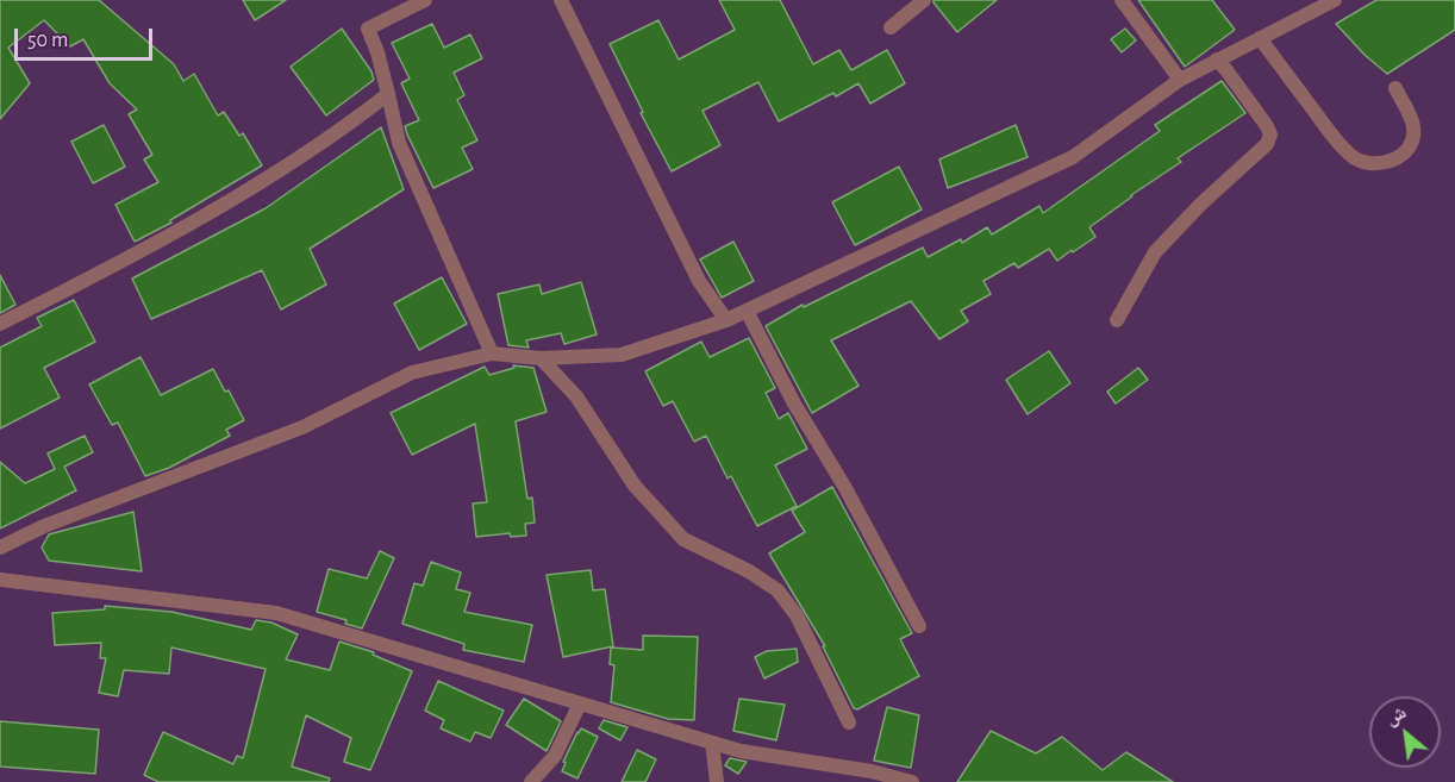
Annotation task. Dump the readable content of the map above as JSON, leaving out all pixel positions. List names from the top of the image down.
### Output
{
  "scale_bar": "50 m",
  "north": "top left"
}
